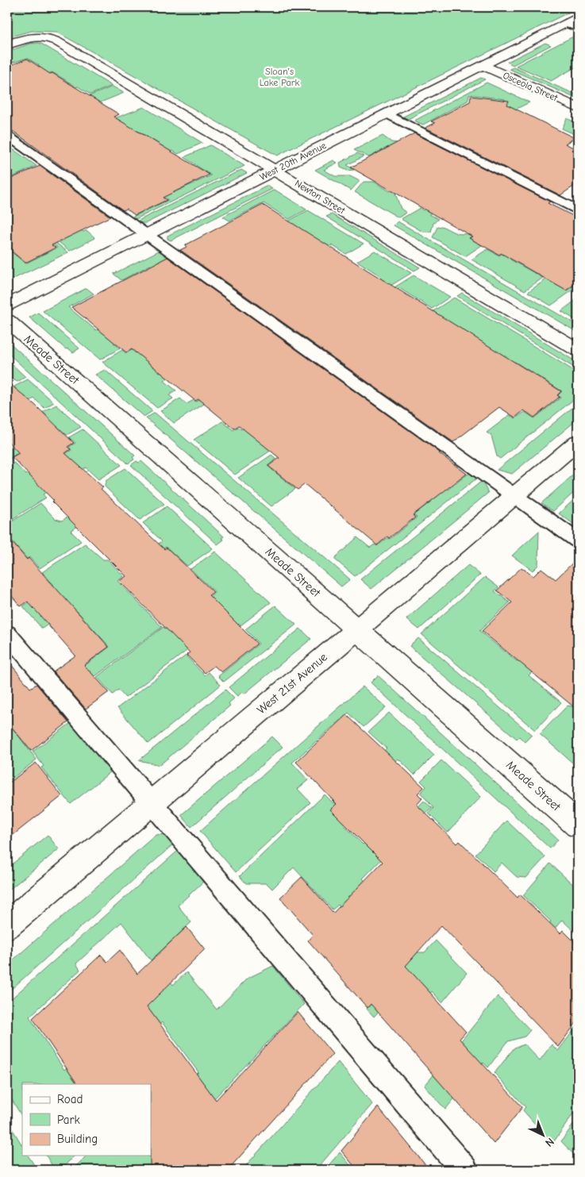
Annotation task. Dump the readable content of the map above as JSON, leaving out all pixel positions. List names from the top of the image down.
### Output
{
  "streets": {
    "street": [
      "Osceola Street",
      "West 20th Avenue",
      "Newton Street",
      "Meade Street",
      "West 21st Avenue"
    ]
  },
  "crossings": [
    ["Osceola Street", "West 20th Avenue"],
    ["West 20th Avenue", "Newton Street"],
    ["Meade Street", "West 21st Avenue"]
  ],
  "parks": ["Sloan's Lake Park"],
  "legend": ["Road", "Park", "Building"],
  "north": "bottom right"
}
